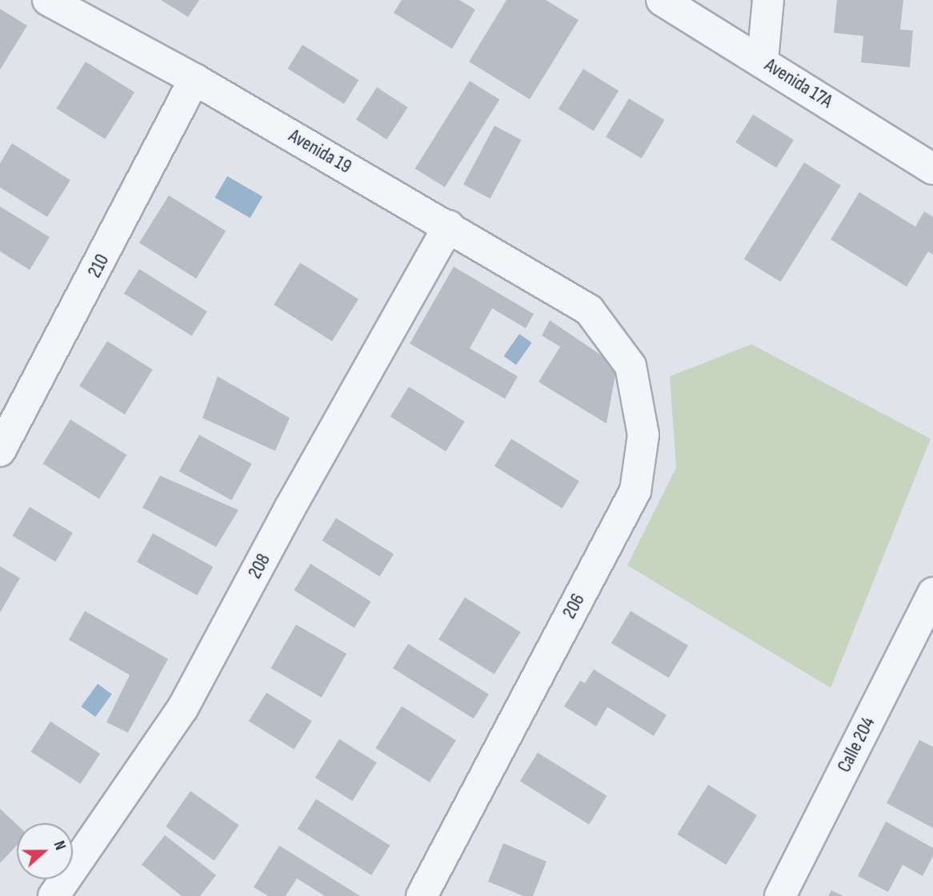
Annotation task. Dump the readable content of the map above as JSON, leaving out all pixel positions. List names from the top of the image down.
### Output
{
  "streets": {
    "street": [
      "Avenida 17A",
      "Avenida 19",
      "210",
      "208",
      "206",
      "Calle 204"
    ]
  },
  "crossings": [
    ["Avenida 19", "210"],
    ["Avenida 19", "208"],
    ["Avenida 19", "206"]
  ],
  "north": "right"
}
